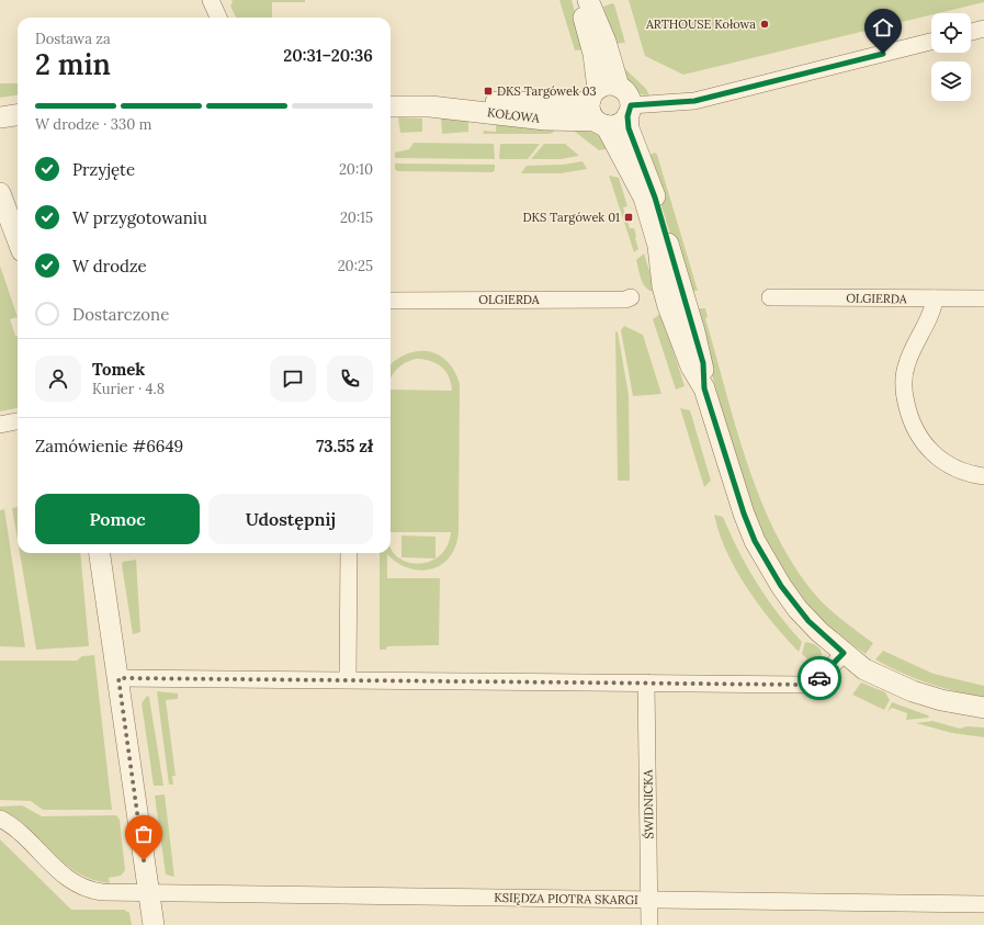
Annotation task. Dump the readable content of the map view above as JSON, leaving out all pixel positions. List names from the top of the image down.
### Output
{
  "streets": {
    "street": [
      "KOŁOWA",
      "OLGIERDA",
      "ŚWIDNICKA",
      "KSIĘDZA PIOTRA SKARGI"
    ]
  },
  "crossings": [
    ["ŚWIDNICKA", "KSIĘDZA PIOTRA SKARGI"]
  ],
  "places": {
    "other": ["ARTHOUSE Kołowa"],
    "transit": ["DKS Targówek 03", "DKS Targówek 01"]
  },
  "page": {
    "heading": ["2 min", "Dostawa za", "20:31–20:36"],
    "panel": [
      "Tomek",
      "Kurier · 4.8",
      "Zamówienie #6649",
      "73.55 zł"
    ],
    "bar": "W drodze · 330 m",
    "list": [
      ["Przyjęte", "20:10"],
      ["W przygotowaniu", "20:15"],
      ["W drodze", "20:25"],
      "Dostarczone"
    ],
    "buttons": ["Pomoc", "Udostępnij"]
  }
}
